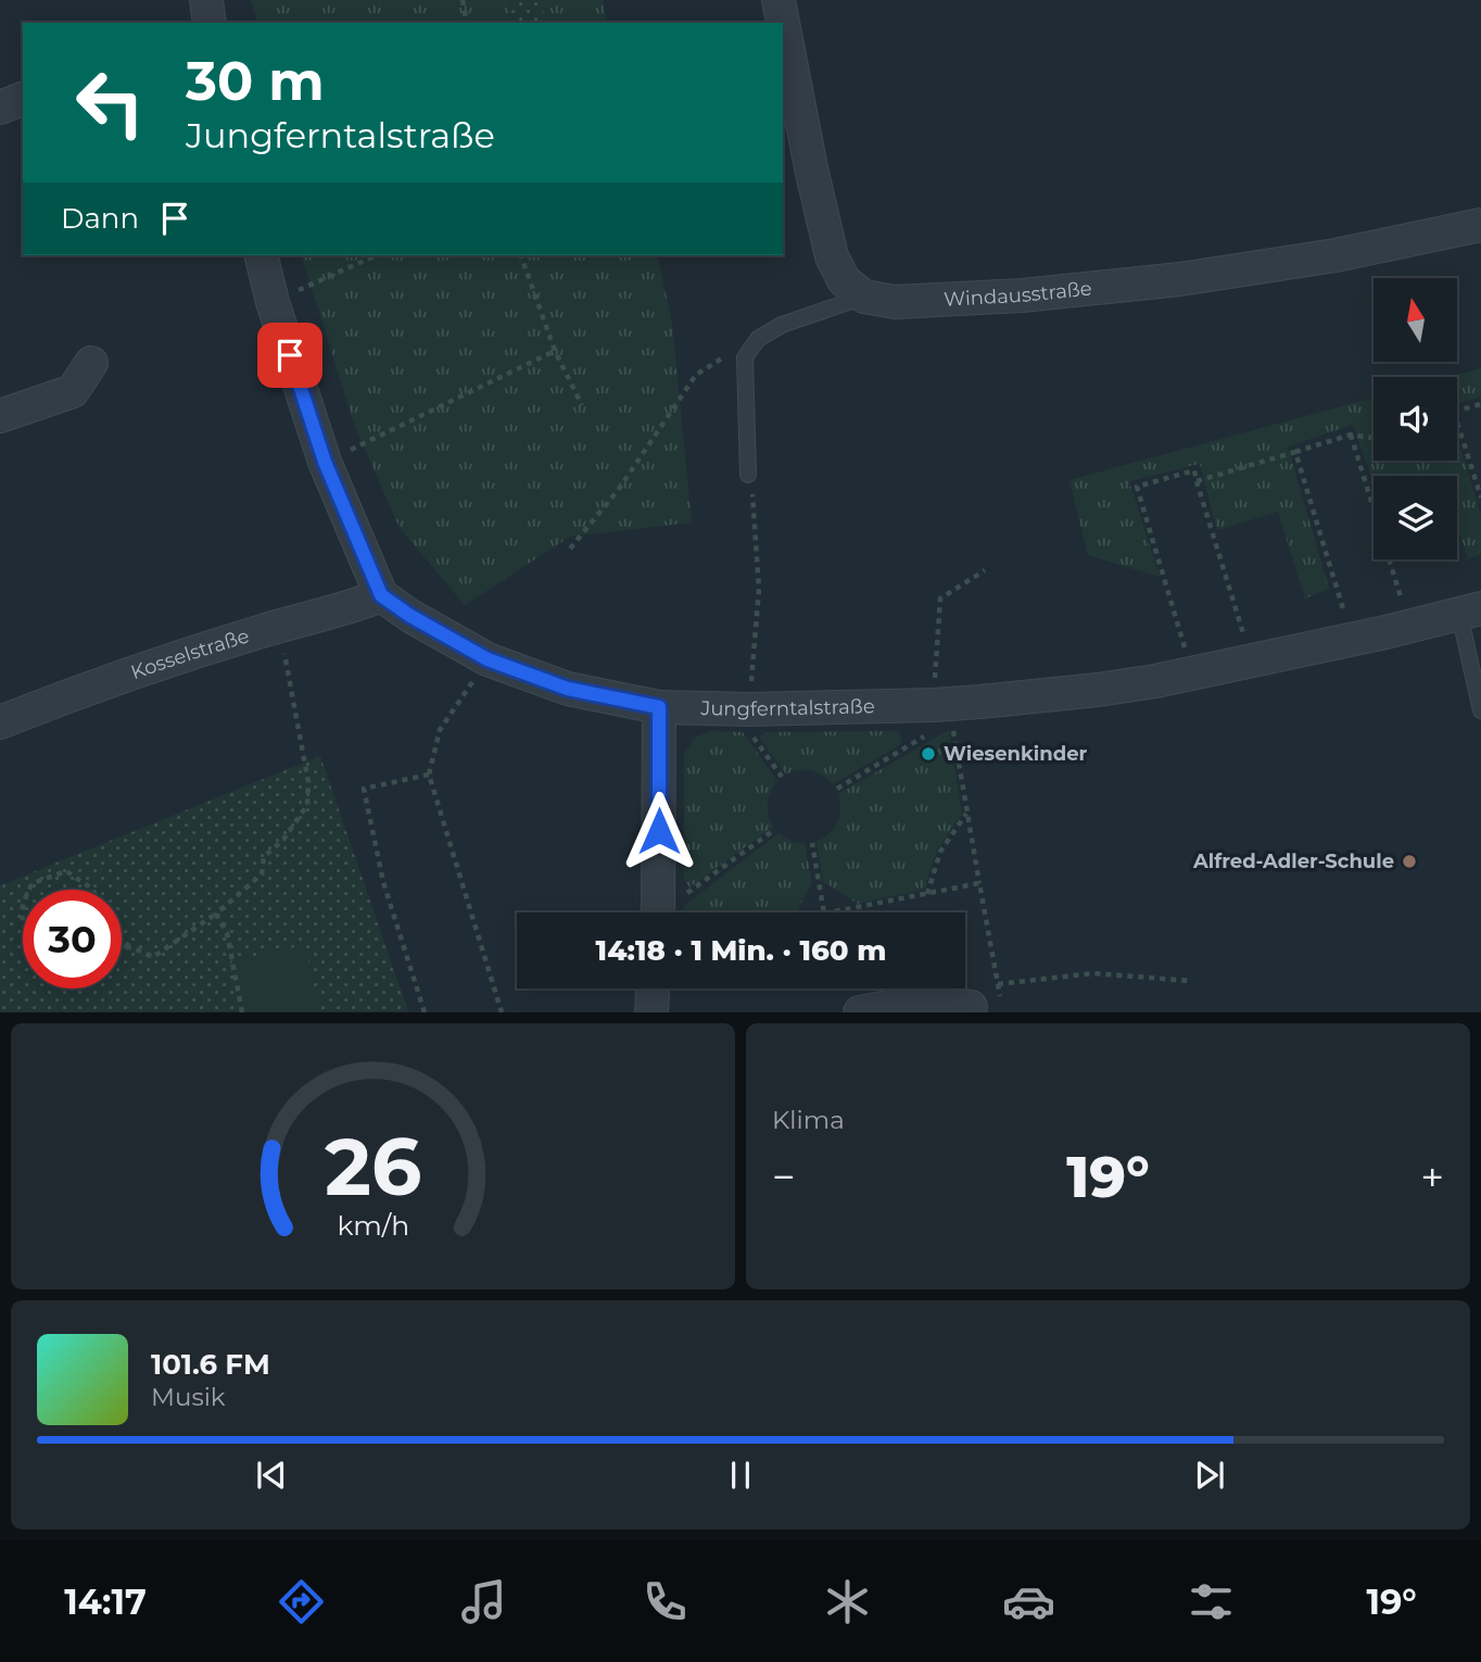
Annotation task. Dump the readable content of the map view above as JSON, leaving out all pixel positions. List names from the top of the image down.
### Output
{
  "streets": {
    "street": ["Windausstraße", "Kosselstraße", "Jungferntalstraße"]
  },
  "crossings": [
    ["Kosselstraße", "Jungferntalstraße"]
  ],
  "places": ["Wiesenkinder", "Alfred-Adler-Schule"],
  "north": "top",
  "page": {
    "turn": ["30 m", "Jungferntalstraße"],
    "then": "Dann",
    "limit": "30",
    "trip": "14:18 · 1 Min. · 160 m",
    "tile": "Klima",
    "heat": ["−", "19°", "+"],
    "song": ["101.6 FM", "Musik"],
    "tabs": ["14:17", "19°"],
    "gauge": ["26", "km/h"]
  }
}
